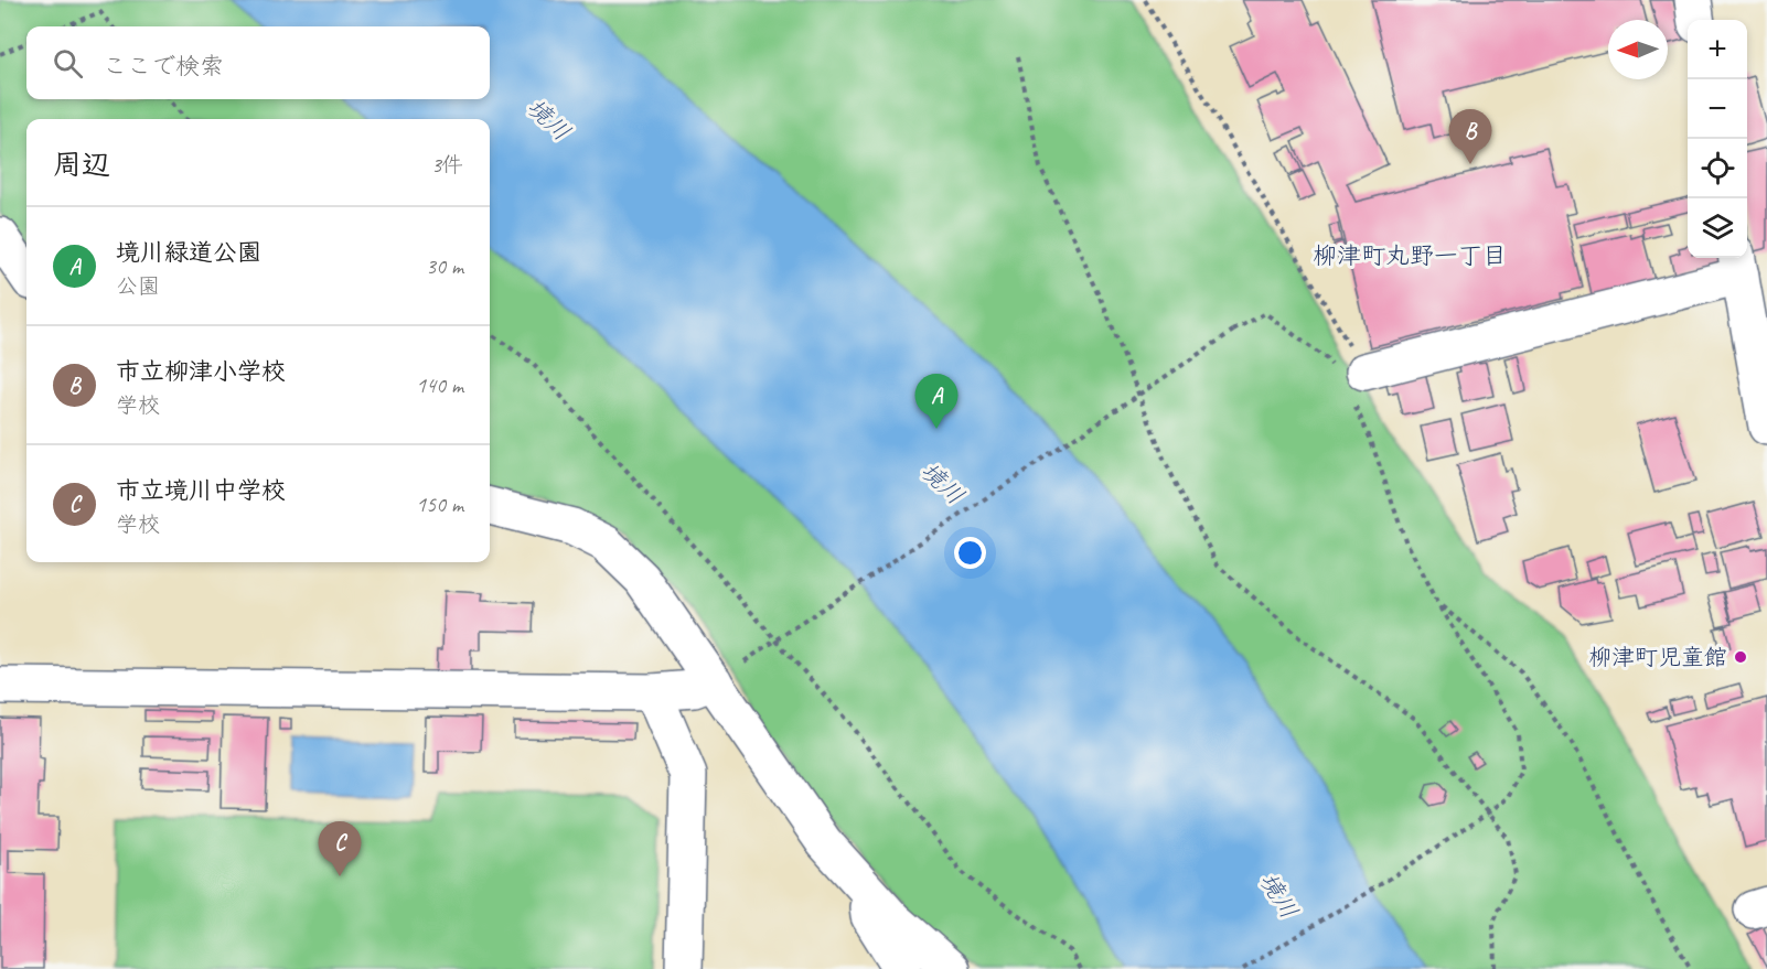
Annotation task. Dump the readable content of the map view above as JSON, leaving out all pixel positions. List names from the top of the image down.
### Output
{
  "districts": ["柳津町丸野一丁目"],
  "water": ["境川"],
  "places": ["柳津町児童館"],
  "north": "left",
  "page": {
    "map_buttons": ["+", "−"],
    "search": "ここで検索",
    "pins": ["B", "A", "C"],
    "heading": ["周辺", "3件"],
    "list": [
      {
        "mark": "A",
        "name": "境川緑道公園",
        "note": "公園",
        "value": "30 m"
      },
      {
        "mark": "B",
        "name": "市立柳津小学校",
        "note": "学校",
        "value": "140 m"
      },
      {
        "mark": "C",
        "name": "市立境川中学校",
        "note": "学校",
        "value": "150 m"
      }
    ]
  }
}
